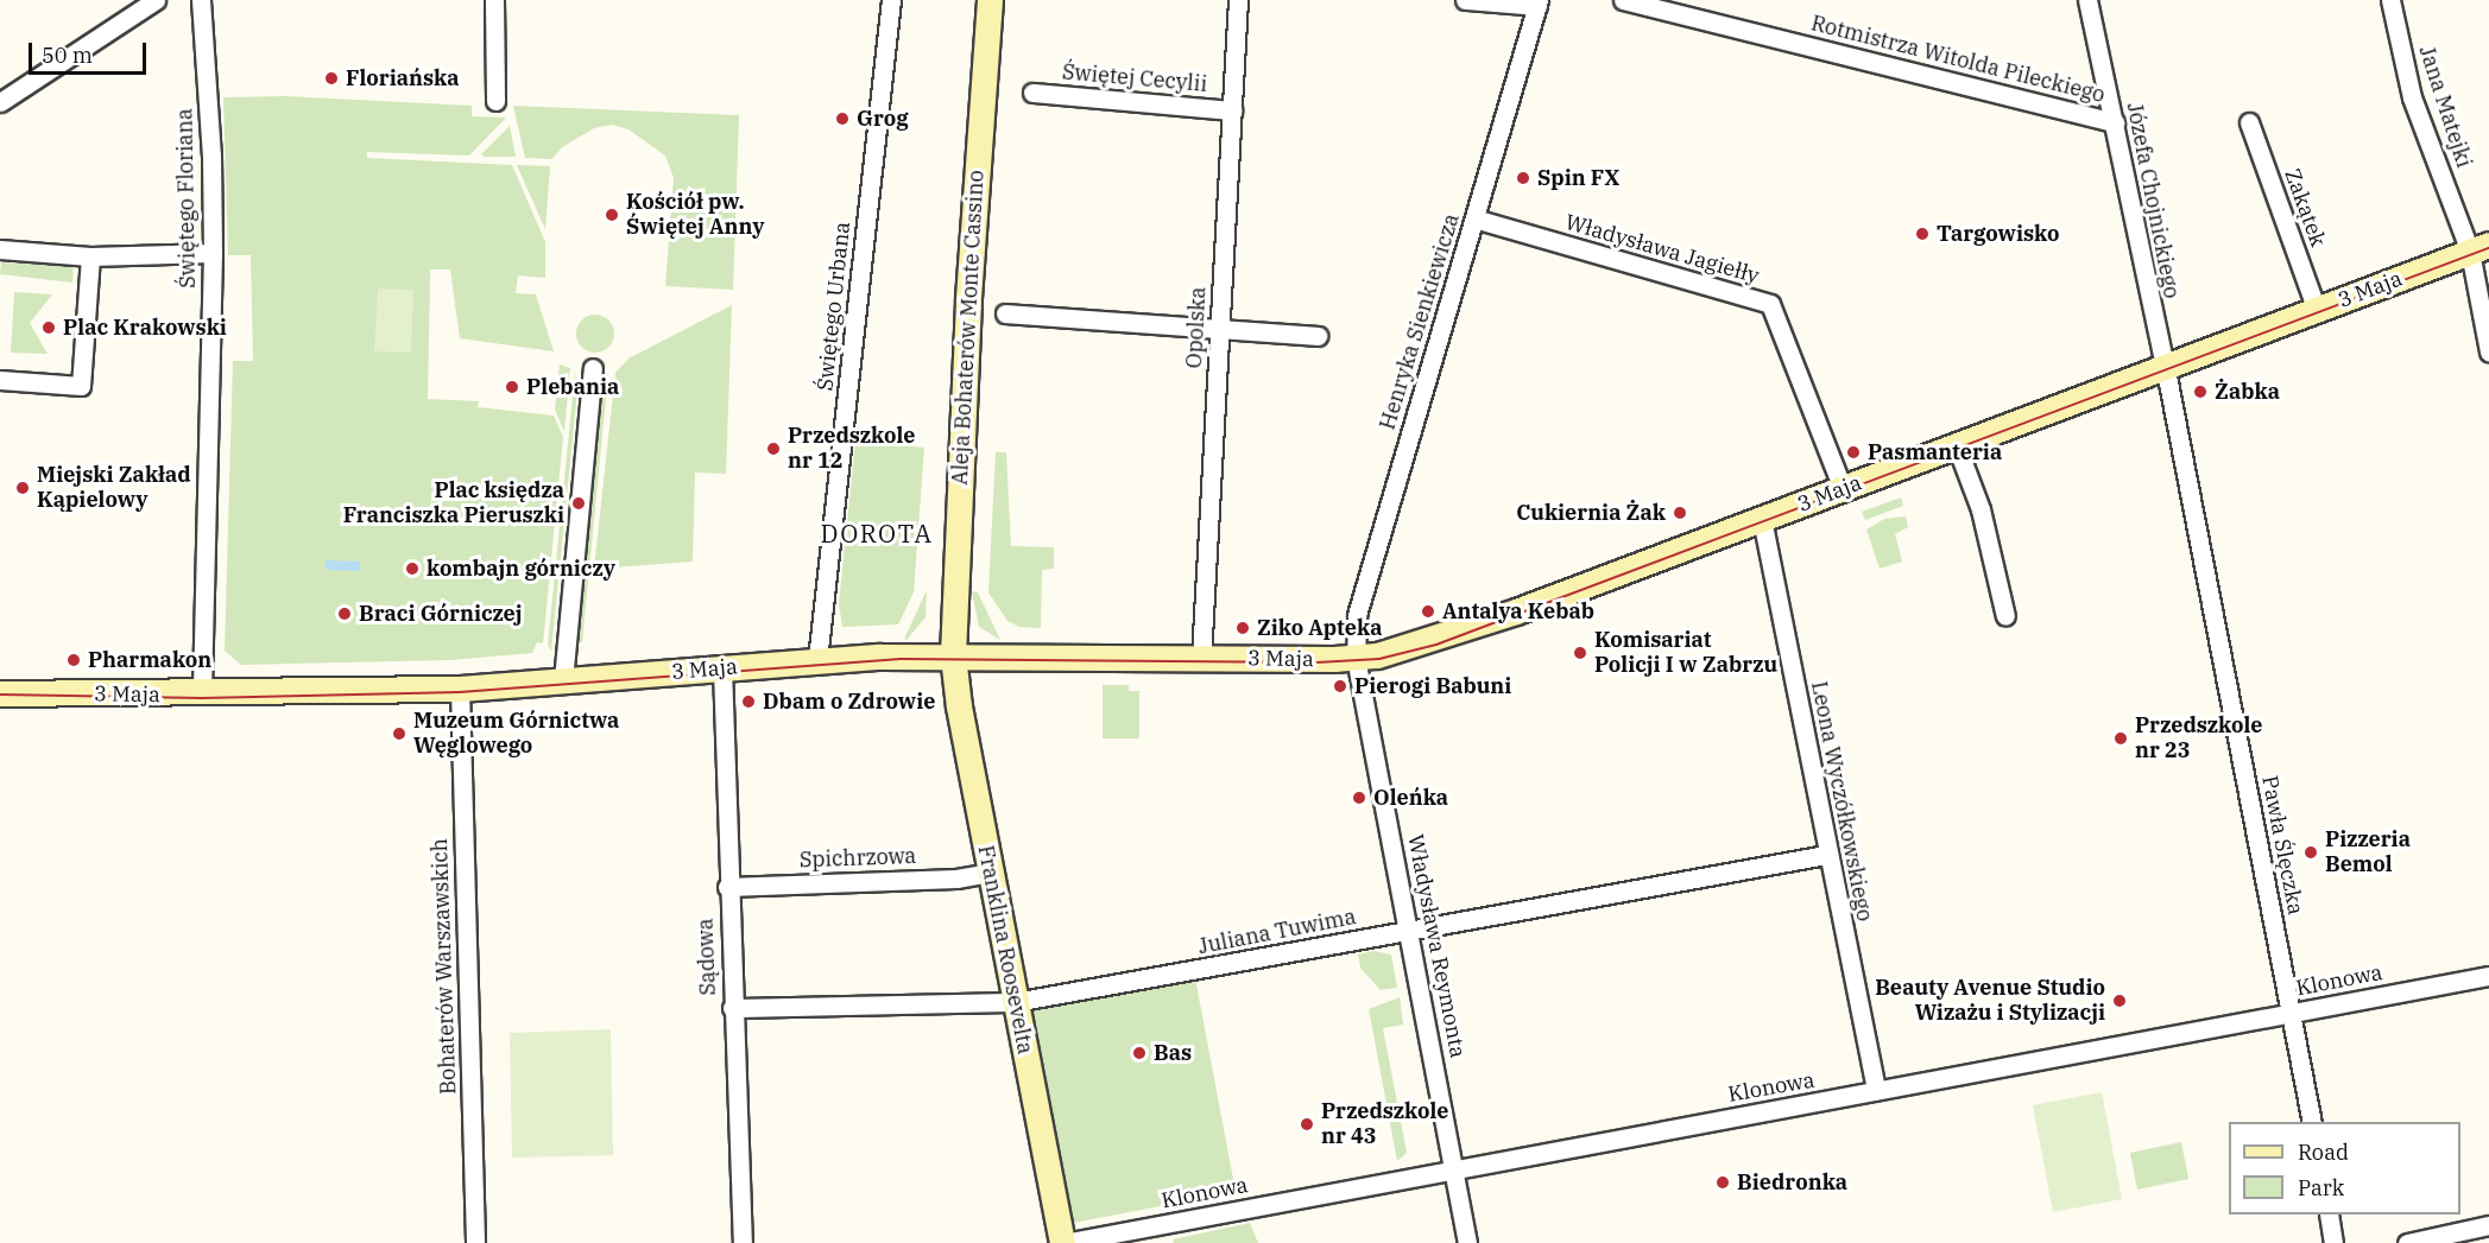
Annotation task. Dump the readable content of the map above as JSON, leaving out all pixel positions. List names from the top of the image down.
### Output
{
  "streets": {
    "street": [
      "Rotmistrza Witolda Pileckiego",
      "Świętej Cecylii",
      "Jana Matejki",
      "Świętego Floriana",
      "Józefa Chojnickiego",
      "Zakątek",
      "Władysława Jagiełły",
      "3 Maja",
      "Świętego Urbana",
      "Henryka Sienkiewicza",
      "Aleja Bohaterów Monte Cassino",
      "Opolska",
      "Leona Wyczółkowskiego",
      "Pawła Ślęczka",
      "Spichrzowa",
      "Juliana Tuwima",
      "Władysława Reymonta",
      "Franklina Roosevelta",
      "Sądowa",
      "Bohaterów Warszawskich",
      "Klonowa"
    ]
  },
  "crossings": [
    ["Rotmistrza Witolda Pileckiego", "Józefa Chojnickiego"],
    ["Świętej Cecylii", "Opolska"],
    ["Jana Matejki", "3 Maja"],
    ["Świętego Floriana", "3 Maja"],
    ["Józefa Chojnickiego", "3 Maja"],
    ["Józefa Chojnickiego", "Pawła Ślęczka"],
    ["Zakątek", "3 Maja"],
    ["Władysława Jagiełły", "3 Maja"],
    ["Władysława Jagiełły", "Henryka Sienkiewicza"],
    ["3 Maja", "Świętego Urbana"],
    ["3 Maja", "Henryka Sienkiewicza"],
    ["3 Maja", "Aleja Bohaterów Monte Cassino"],
    ["3 Maja", "Opolska"],
    ["3 Maja", "Leona Wyczółkowskiego"],
    ["3 Maja", "Pawła Ślęczka"],
    ["3 Maja", "Władysława Reymonta"],
    ["3 Maja", "Franklina Roosevelta"],
    ["3 Maja", "Sądowa"],
    ["3 Maja", "Bohaterów Warszawskich"],
    ["Henryka Sienkiewicza", "Władysława Reymonta"],
    ["Aleja Bohaterów Monte Cassino", "Franklina Roosevelta"],
    ["Leona Wyczółkowskiego", "Juliana Tuwima"],
    ["Leona Wyczółkowskiego", "Klonowa"],
    ["Pawła Ślęczka", "Klonowa"],
    ["Spichrzowa", "Franklina Roosevelta"],
    ["Spichrzowa", "Sądowa"],
    ["Juliana Tuwima", "Władysława Reymonta"],
    ["Juliana Tuwima", "Franklina Roosevelta"],
    ["Juliana Tuwima", "Sądowa"],
    ["Władysława Reymonta", "Klonowa"],
    ["Franklina Roosevelta", "Klonowa"]
  ],
  "districts": ["DOROTA"],
  "places": [
    "Floriańska",
    "Grog",
    "Spin FX",
    "Kościół pw. Świętej Anny",
    "Targowisko",
    "Plac Krakowski",
    "Plebania",
    "Żabka",
    "Przedszkole nr 12",
    "Pasmanteria",
    "Miejski Zakład Kąpielowy",
    "Plac księdza Franciszka Pieruszki",
    "Cukiernia Żak",
    "kombajn górniczy",
    "Antalya Kebab",
    "Braci Górniczej",
    "Ziko Apteka",
    "Komisariat Policji I w Zabrzu",
    "Pharmakon",
    "Pierogi Babuni",
    "Dbam o Zdrowie",
    "Muzeum Górnictwa Węglowego",
    "Przedszkole nr 23",
    "Oleńka",
    "Pizzeria Bemol",
    "Beauty Avenue Studio Wizażu i Stylizacji",
    "Bas",
    "Przedszkole nr 43",
    "Biedronka"
  ],
  "legend": ["Road", "Park"],
  "scale_bar": "50 m"
}
